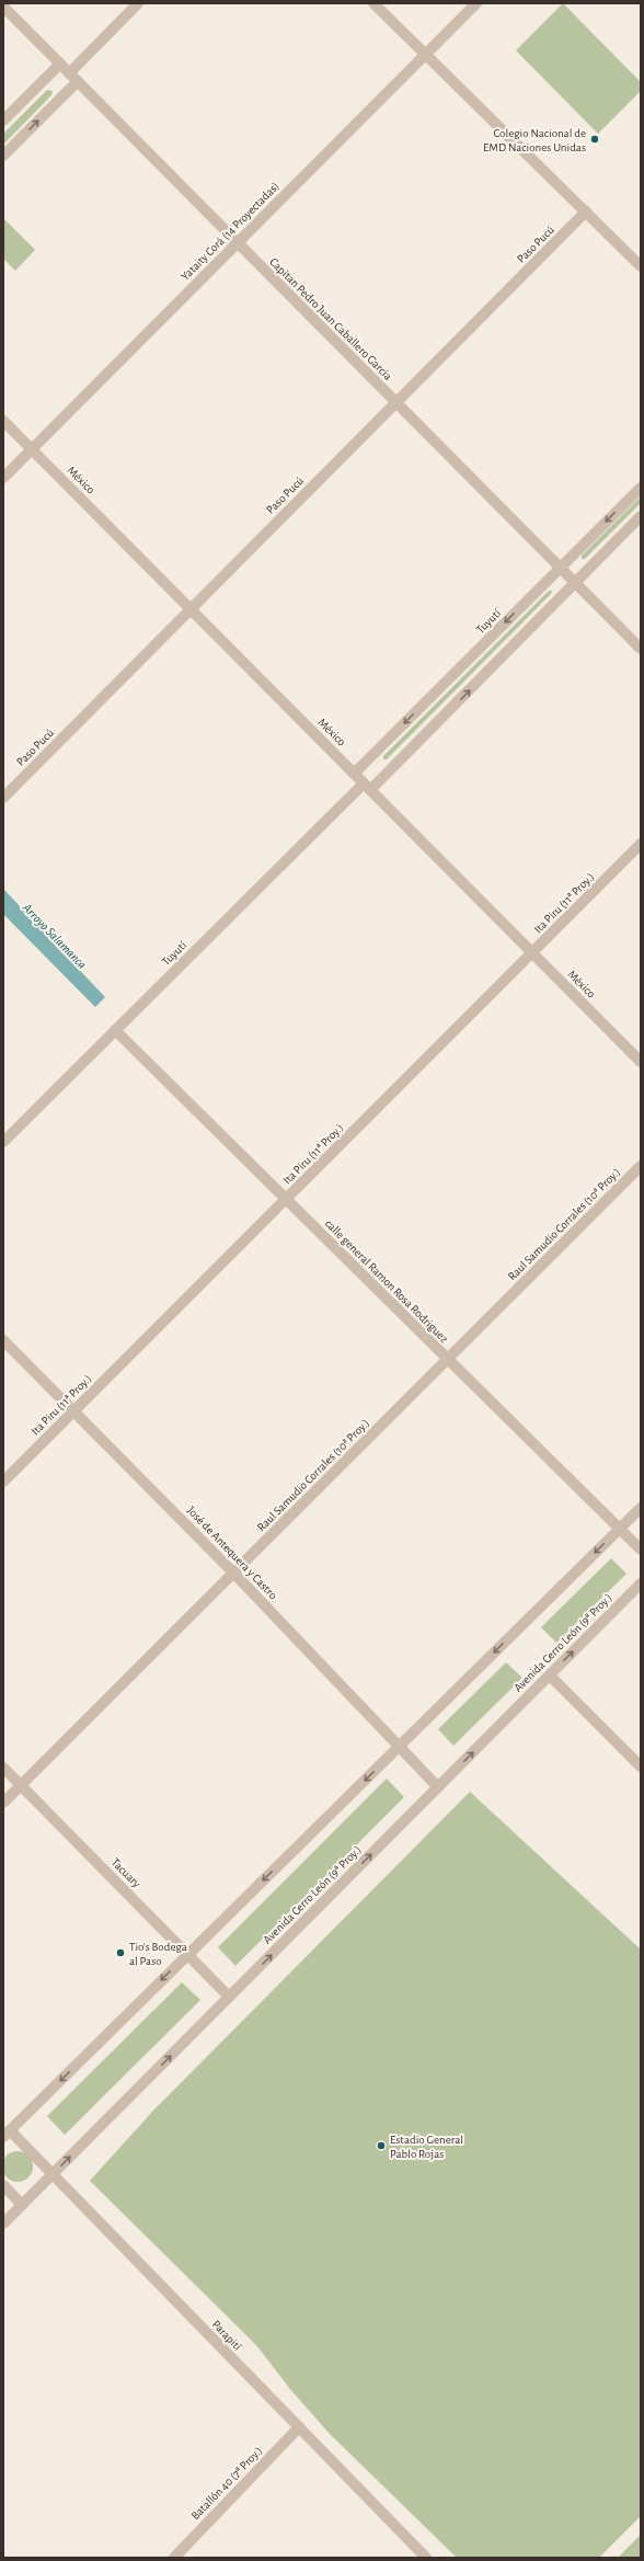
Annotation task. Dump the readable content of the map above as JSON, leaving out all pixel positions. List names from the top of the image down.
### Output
{
  "streets": {
    "street": [
      "Yataity Corá (14 Proyectadas)",
      "Paso Pucú",
      "Capitan Pedro Juan Caballero Garcia",
      "México",
      "Tuyutí",
      "Ita Piru (11ª Proy.)",
      "Raul Samudio Corrales (10ª Proy.)",
      "calle general Ramon Rosa Rodriguez",
      "José de Antequera y Castro",
      "Avenida Cerro León (9ª Proy.)",
      "Tacuary",
      "Parapití",
      "Batallón 40 (7ª Proy.)"
    ]
  },
  "crossings": [
    ["Yataity Corá (14 Proyectadas)", "Capitan Pedro Juan Caballero Garcia"],
    ["Yataity Corá (14 Proyectadas)", "México"],
    ["Paso Pucú", "Capitan Pedro Juan Caballero Garcia"],
    ["Paso Pucú", "México"],
    ["Capitan Pedro Juan Caballero Garcia", "Tuyutí"],
    ["México", "Tuyutí"],
    ["México", "Ita Piru (11ª Proy.)"],
    ["Tuyutí", "calle general Ramon Rosa Rodriguez"],
    ["Ita Piru (11ª Proy.)", "calle general Ramon Rosa Rodriguez"],
    ["Ita Piru (11ª Proy.)", "José de Antequera y Castro"],
    ["Raul Samudio Corrales (10ª Proy.)", "calle general Ramon Rosa Rodriguez"],
    ["Raul Samudio Corrales (10ª Proy.)", "José de Antequera y Castro"],
    ["Raul Samudio Corrales (10ª Proy.)", "Tacuary"],
    ["José de Antequera y Castro", "Avenida Cerro León (9ª Proy.)"],
    ["Avenida Cerro León (9ª Proy.)", "Tacuary"],
    ["Avenida Cerro León (9ª Proy.)", "Parapití"],
    ["Parapití", "Batallón 40 (7ª Proy.)"]
  ],
  "water": ["Arroyo Salamanca"],
  "places": ["Colegio Nacional de EMD Naciones Unidas", "Tio's Bodega al Paso", "Estadio General Pablo Rojas"]
}
